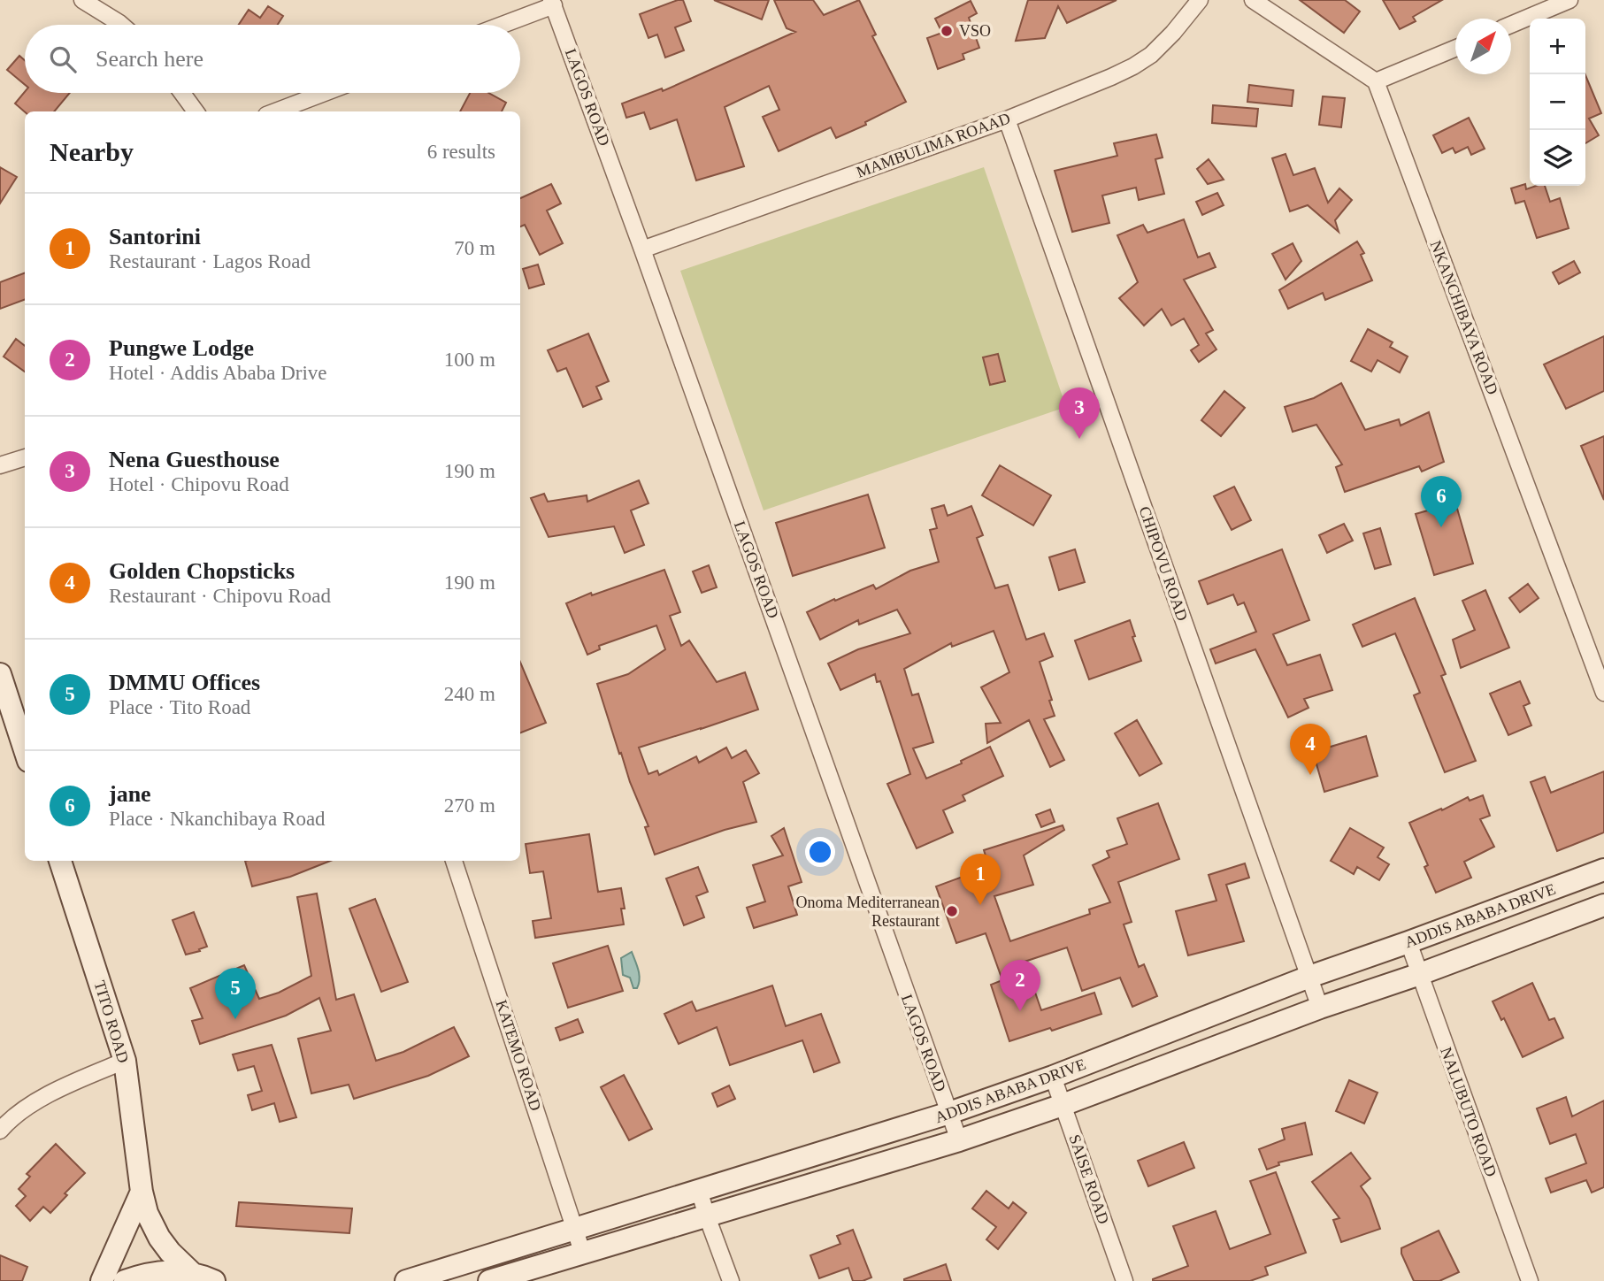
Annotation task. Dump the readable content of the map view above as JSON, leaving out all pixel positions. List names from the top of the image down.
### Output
{
  "streets": {
    "main road": ["ADDIS ABABA DRIVE", "TITO ROAD"],
    "street": [
      "LAGOS ROAD",
      "MAMBULIMA ROAAD",
      "NKANCHIBAYA ROAD",
      "CHIPOVU ROAD",
      "KATEMO ROAD",
      "NALUBUTO ROAD",
      "SAISE ROAD"
    ]
  },
  "crossings": [
    ["LAGOS ROAD", "MAMBULIMA ROAAD"],
    ["LAGOS ROAD", "ADDIS ABABA DRIVE"],
    ["MAMBULIMA ROAAD", "CHIPOVU ROAD"],
    ["CHIPOVU ROAD", "ADDIS ABABA DRIVE"],
    ["ADDIS ABABA DRIVE", "KATEMO ROAD"],
    ["ADDIS ABABA DRIVE", "NALUBUTO ROAD"],
    ["ADDIS ABABA DRIVE", "SAISE ROAD"]
  ],
  "places": ["VSO", "Onoma Mediterranean Restaurant"],
  "north": "top right",
  "page": {
    "map_buttons": ["+", "−"],
    "search": "Search here",
    "heading": ["Nearby", "6 results"],
    "list": [
      {
        "mark": "1",
        "name": "Santorini",
        "note": "Restaurant · Lagos Road",
        "value": "70 m"
      },
      {
        "mark": "2",
        "name": "Pungwe Lodge",
        "note": "Hotel · Addis Ababa Drive",
        "value": "100 m"
      },
      {
        "mark": "3",
        "name": "Nena Guesthouse",
        "note": "Hotel · Chipovu Road",
        "value": "190 m"
      },
      {
        "mark": "4",
        "name": "Golden Chopsticks",
        "note": "Restaurant · Chipovu Road",
        "value": "190 m"
      },
      {
        "mark": "5",
        "name": "DMMU Offices",
        "note": "Place · Tito Road",
        "value": "240 m"
      },
      {
        "mark": "6",
        "name": "jane",
        "note": "Place · Nkanchibaya Road",
        "value": "270 m"
      }
    ],
    "pins": [
      "3",
      "6",
      "4",
      "1",
      "2",
      "5"
    ]
  }
}
